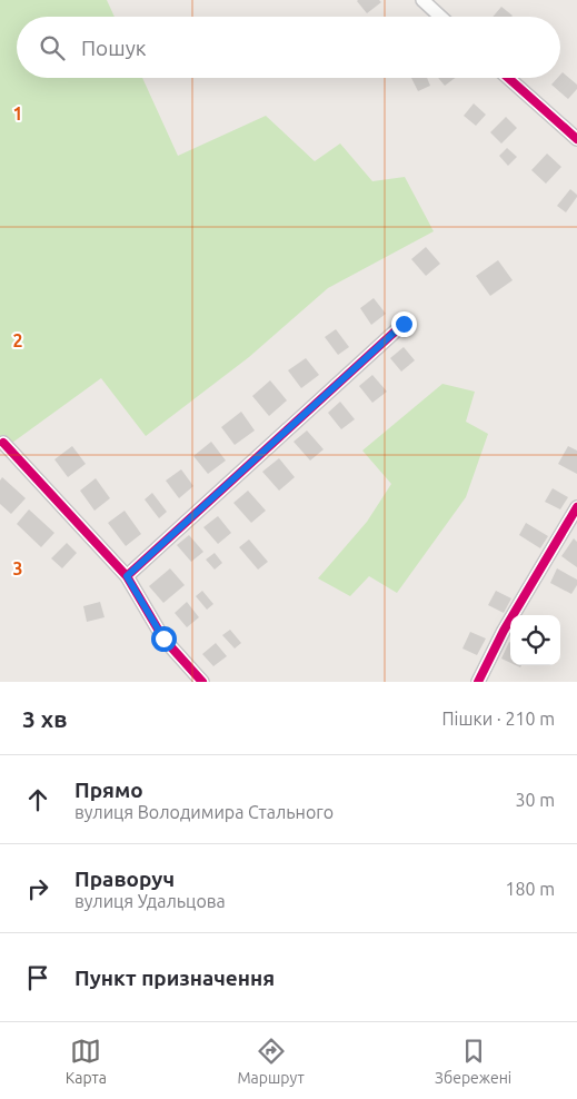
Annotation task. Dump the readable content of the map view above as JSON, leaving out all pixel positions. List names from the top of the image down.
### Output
{
  "page": {
    "search": "Пошук",
    "heading": ["3 хв", "Пішки · 210 m"],
    "list": [
      ["Прямо", "вулиця Володимира Стального", "30 m"],
      ["Праворуч", "вулиця Удальцова", "180 m"],
      "Пункт призначення"
    ],
    "nav": ["Карта", "Маршрут", "Збережені"]
  },
  "grid": {
    "rows": ["1", "2", "3"]
  }
}
